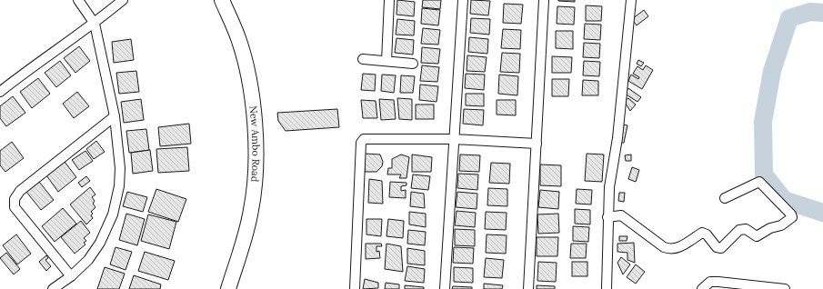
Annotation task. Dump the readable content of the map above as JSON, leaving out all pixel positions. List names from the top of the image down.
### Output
{
  "streets": {
    "main road": ["New Ambo Road"]
  }
}
